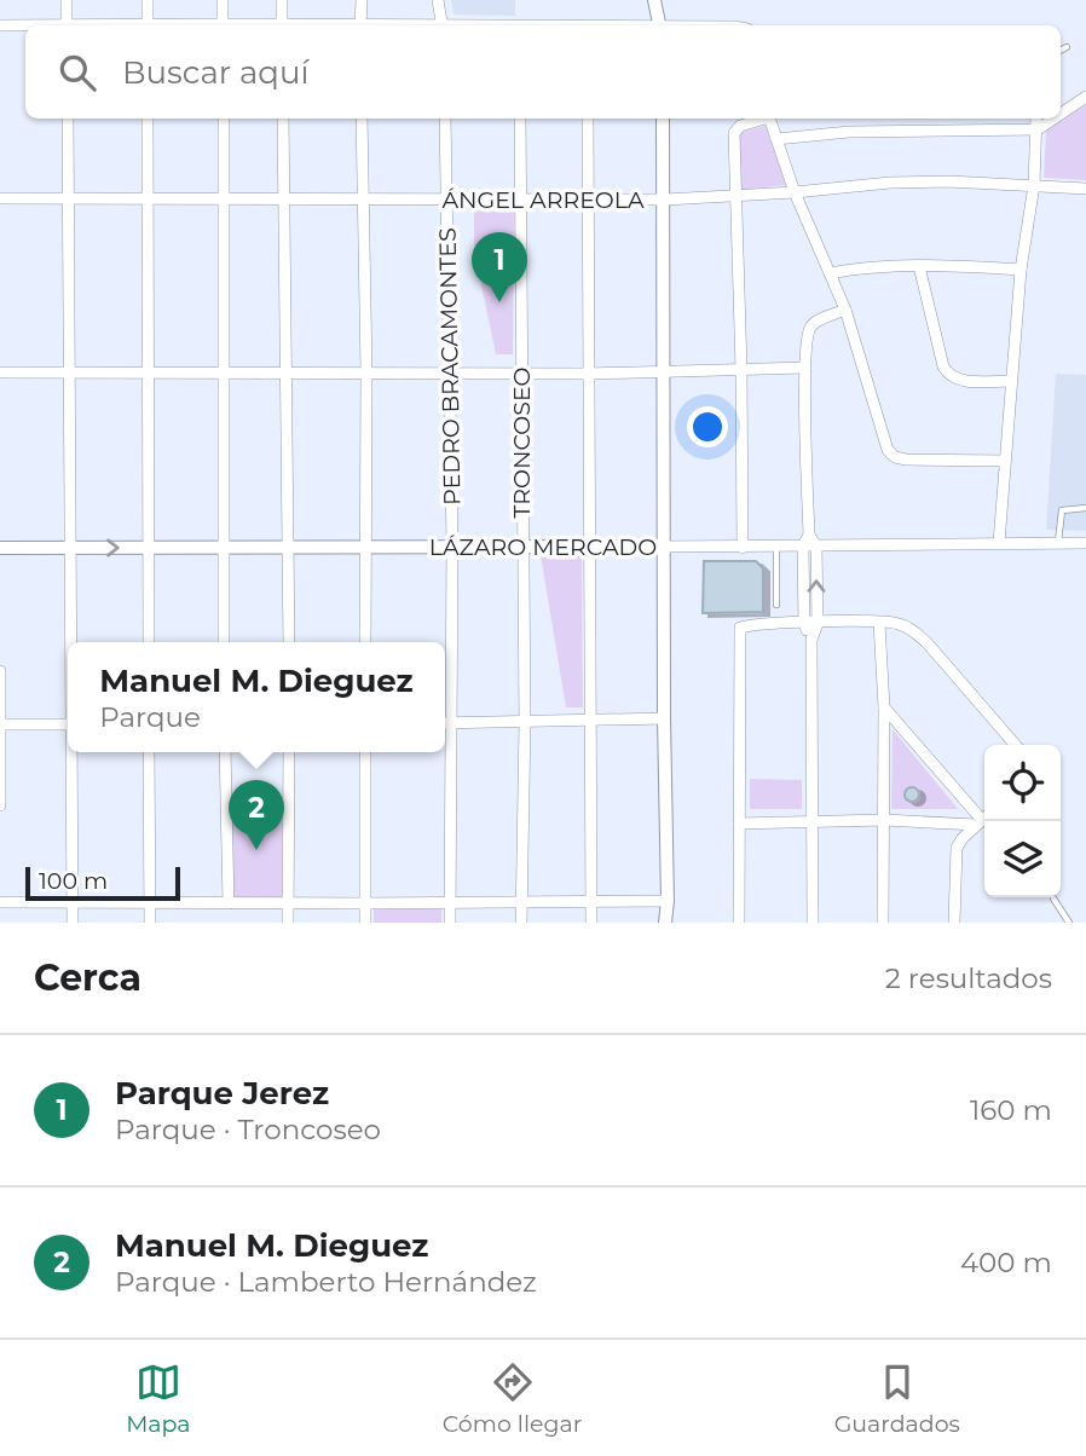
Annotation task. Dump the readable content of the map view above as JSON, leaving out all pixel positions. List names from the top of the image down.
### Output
{
  "streets": {
    "street": [
      "ÁNGEL ARREOLA",
      "PEDRO BRACAMONTES",
      "TRONCOSEO",
      "LÁZARO MERCADO"
    ]
  },
  "crossings": [
    ["ÁNGEL ARREOLA", "PEDRO BRACAMONTES"],
    ["ÁNGEL ARREOLA", "TRONCOSEO"],
    ["PEDRO BRACAMONTES", "LÁZARO MERCADO"],
    ["TRONCOSEO", "LÁZARO MERCADO"]
  ],
  "scale_bar": "100 m",
  "page": {
    "search": "Buscar aquí",
    "pins": ["1", "2"],
    "popup": ["Manuel M. Dieguez", "Parque"],
    "scale": "100 m",
    "heading": ["Cerca", "2 resultados"],
    "list": [
      {
        "mark": "1",
        "name": "Parque Jerez",
        "note": "Parque · Troncoseo",
        "value": "160 m"
      },
      {
        "mark": "2",
        "name": "Manuel M. Dieguez",
        "note": "Parque · Lamberto Hernández",
        "value": "400 m"
      }
    ],
    "nav": ["Mapa", "Cómo llegar", "Guardados"]
  }
}
